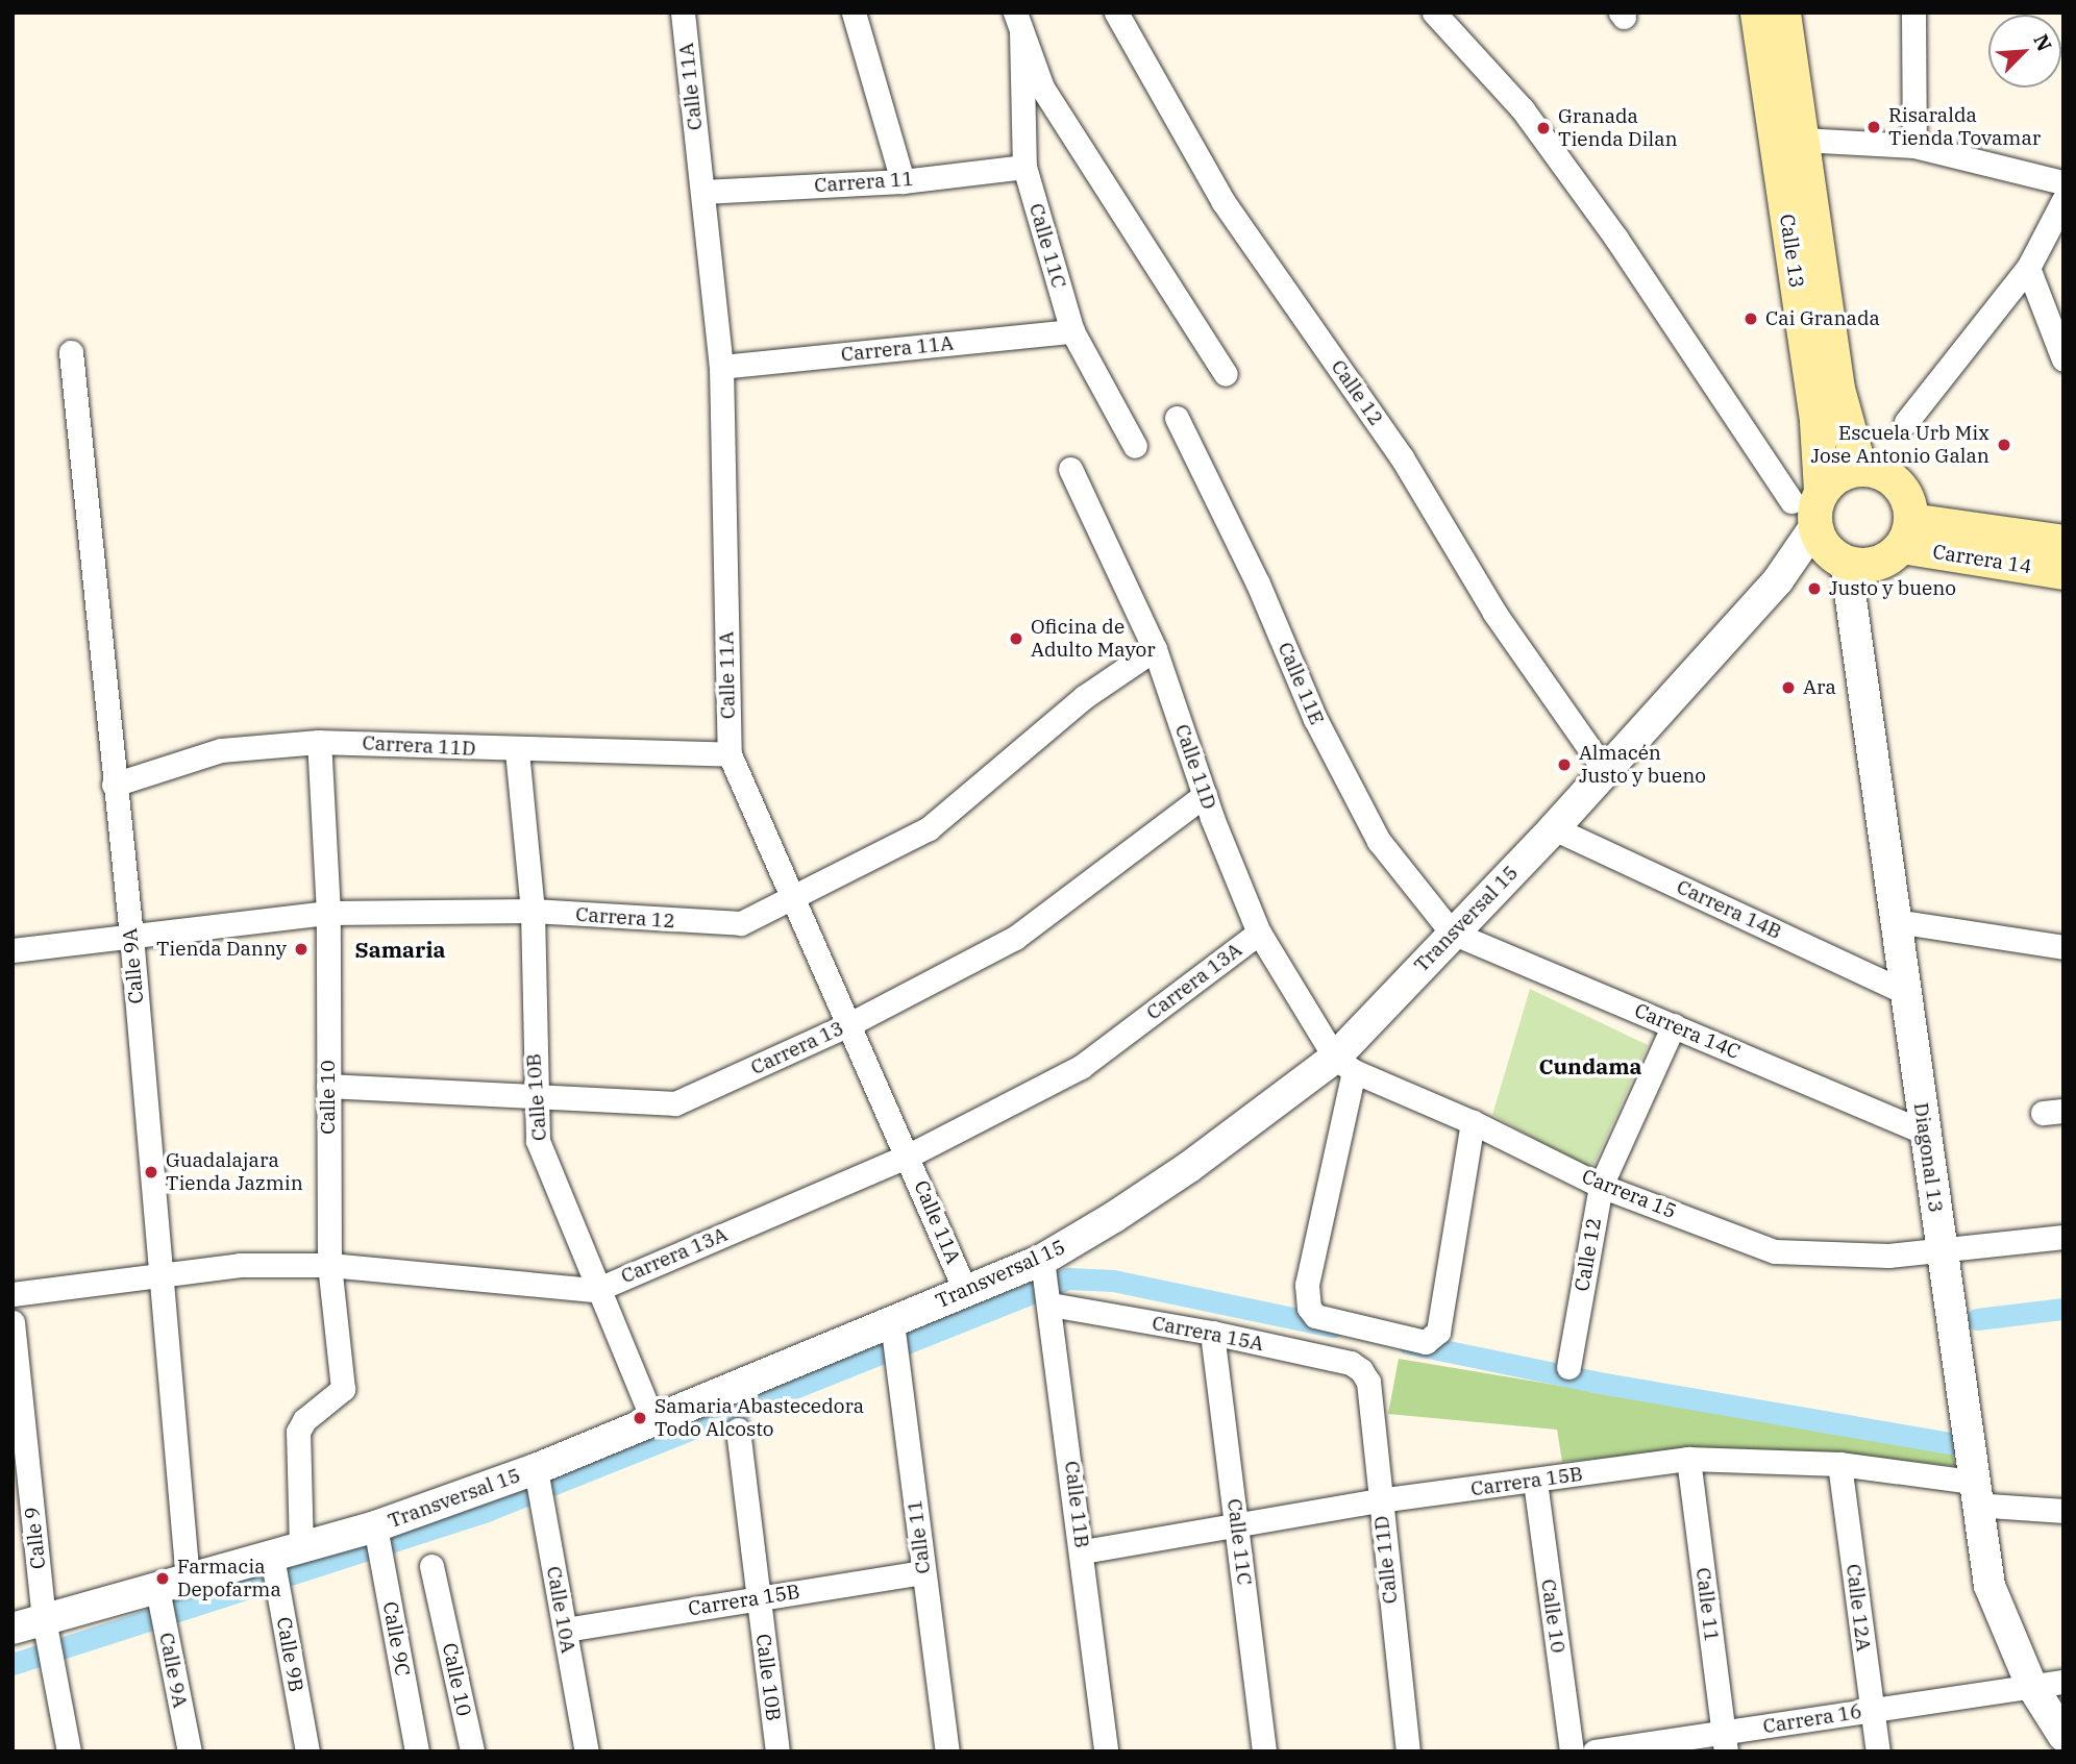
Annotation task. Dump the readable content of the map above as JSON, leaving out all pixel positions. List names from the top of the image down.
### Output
{
  "streets": {
    "main road": ["Calle 13", "Carrera 14"],
    "street": [
      "Calle 11A",
      "Carrera 11",
      "Calle 11C",
      "Carrera 11A",
      "Calle 12",
      "Calle 11E",
      "Carrera 11D",
      "Calle 11D",
      "Carrera 14B",
      "Carrera 12",
      "Transversal 15",
      "Calle 9A",
      "Carrera 13A",
      "Carrera 14C",
      "Carrera 13",
      "Calle 10",
      "Calle 10B",
      "Diagonal 13",
      "Carrera 15",
      "Carrera 15A",
      "Carrera 15B",
      "Calle 11B",
      "Calle 11",
      "Calle 9",
      "Calle 12A",
      "Calle 10A",
      "Calle 9C",
      "Calle 9B",
      "Carrera 16"
    ]
  },
  "crossings": [
    ["Calle 11A", "Carrera 11"],
    ["Calle 11A", "Carrera 11A"],
    ["Calle 11A", "Carrera 11D"],
    ["Calle 11A", "Carrera 12"],
    ["Calle 11A", "Transversal 15"],
    ["Calle 11A", "Carrera 13A"],
    ["Calle 11A", "Carrera 13"],
    ["Carrera 11", "Calle 11C"],
    ["Calle 11C", "Carrera 11A"],
    ["Calle 11C", "Carrera 15A"],
    ["Calle 11C", "Carrera 15B"],
    ["Calle 13", "Carrera 14"],
    ["Calle 13", "Transversal 15"],
    ["Calle 13", "Diagonal 13"],
    ["Calle 12", "Transversal 15"],
    ["Calle 12", "Carrera 14C"],
    ["Calle 12", "Carrera 15"],
    ["Carrera 14", "Transversal 15"],
    ["Carrera 14", "Diagonal 13"],
    ["Calle 11E", "Transversal 15"],
    ["Calle 11E", "Carrera 14C"],
    ["Carrera 11D", "Calle 9A"],
    ["Carrera 11D", "Calle 10"],
    ["Carrera 11D", "Calle 10B"],
    ["Calle 11D", "Carrera 12"],
    ["Calle 11D", "Transversal 15"],
    ["Calle 11D", "Carrera 13A"],
    ["Calle 11D", "Carrera 13"],
    ["Calle 11D", "Carrera 15"],
    ["Calle 11D", "Carrera 15A"],
    ["Calle 11D", "Carrera 15B"],
    ["Carrera 14B", "Transversal 15"],
    ["Carrera 14B", "Diagonal 13"],
    ["Carrera 12", "Calle 9A"],
    ["Carrera 12", "Calle 10"],
    ["Carrera 12", "Calle 10B"],
    ["Transversal 15", "Calle 9A"],
    ["Transversal 15", "Carrera 14C"],
    ["Transversal 15", "Calle 10B"],
    ["Transversal 15", "Diagonal 13"],
    ["Transversal 15", "Carrera 15"],
    ["Transversal 15", "Carrera 15A"],
    ["Transversal 15", "Calle 11B"],
    ["Transversal 15", "Calle 11"],
    ["Transversal 15", "Calle 9"],
    ["Transversal 15", "Calle 10A"],
    ["Transversal 15", "Calle 9C"],
    ["Transversal 15", "Calle 9B"],
    ["Calle 9A", "Carrera 13A"],
    ["Carrera 13A", "Calle 10"],
    ["Carrera 13A", "Calle 10B"],
    ["Carrera 14C", "Diagonal 13"],
    ["Carrera 13", "Calle 10"],
    ["Carrera 13", "Calle 10B"],
    ["Calle 10", "Carrera 15B"],
    ["Calle 10", "Calle 9B"],
    ["Calle 10B", "Carrera 15B"],
    ["Diagonal 13", "Carrera 15"],
    ["Diagonal 13", "Carrera 15B"],
    ["Diagonal 13", "Carrera 16"],
    ["Carrera 15A", "Calle 11B"],
    ["Carrera 15B", "Calle 11B"],
    ["Carrera 15B", "Calle 11"],
    ["Carrera 15B", "Calle 12A"],
    ["Carrera 15B", "Calle 10A"],
    ["Calle 11", "Carrera 16"],
    ["Calle 12A", "Carrera 16"]
  ],
  "districts": ["Samaria", "Cundama"],
  "places": [
    "Risaralda Tienda Tovamar",
    "Granada Tienda Dilan",
    "Cai Granada",
    "Escuela Urb Mix Jose Antonio Galan",
    "Justo y bueno",
    "Oficina de Adulto Mayor",
    "Ara",
    "Almacén Justo y bueno",
    "Tienda Danny",
    "Guadalajara Tienda Jazmin",
    "Samaria Abastecedora Todo Alcosto",
    "Farmacia Depofarma"
  ],
  "north": "top right"
}
